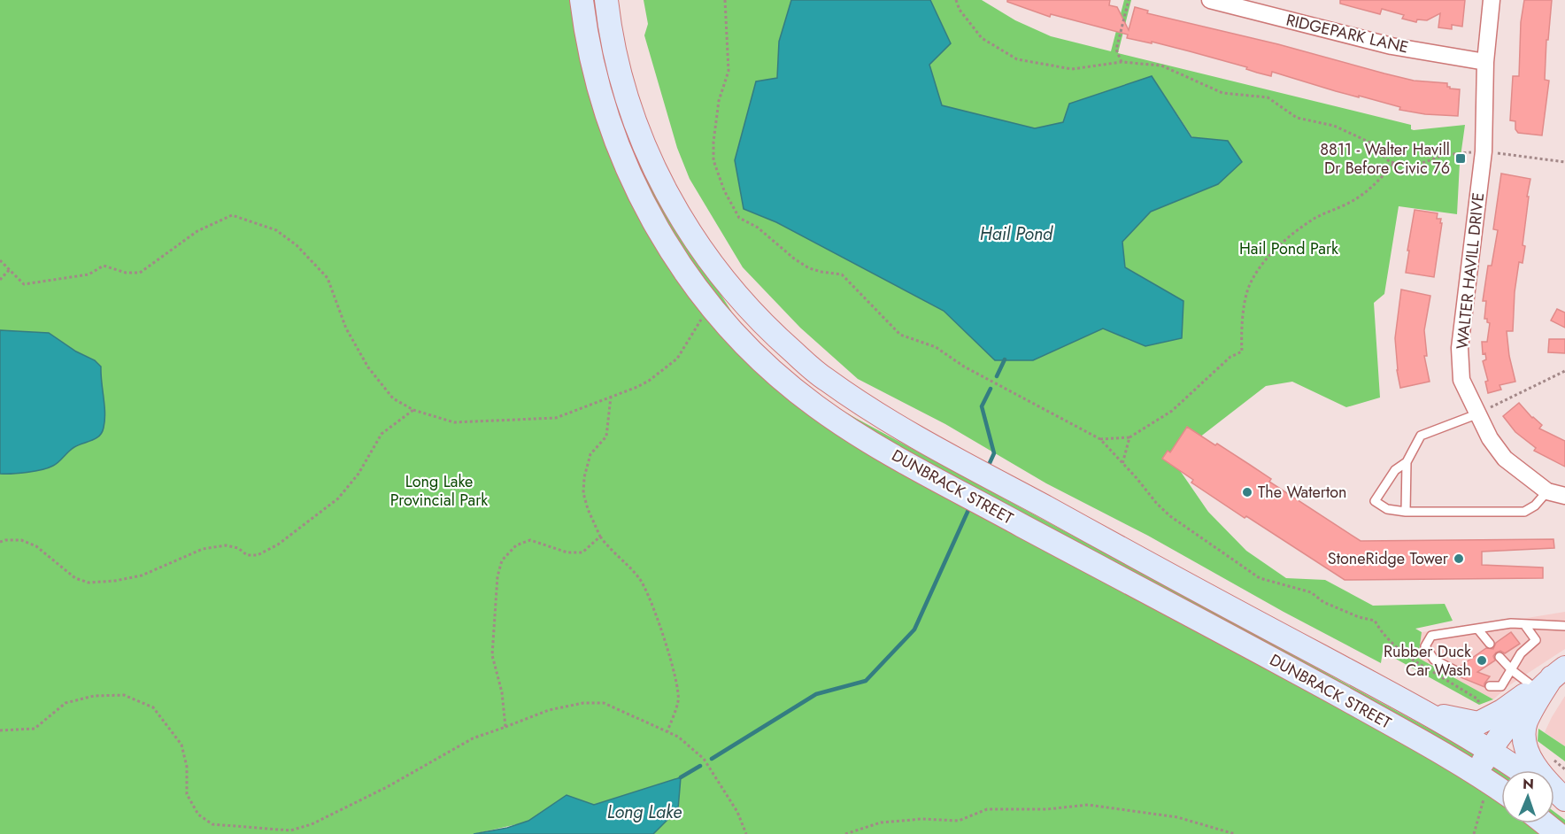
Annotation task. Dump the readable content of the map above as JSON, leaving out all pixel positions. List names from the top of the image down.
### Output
{
  "streets": {
    "main road": ["DUNBRACK STREET"],
    "street": ["RIDGEPARK LANE", "WALTER HAVILL DRIVE"]
  },
  "crossings": [
    ["RIDGEPARK LANE", "WALTER HAVILL DRIVE"]
  ],
  "water": ["Hail Pond", "Long Lake"],
  "parks": ["Hail Pond Park", "Long Lake Provincial Park"],
  "places": {
    "transit": ["8811 - Walter Havill Dr Before Civic 76"],
    "other": ["The Waterton", "StoneRidge Tower", "Rubber Duck Car Wash"]
  },
  "north": "top"
}
